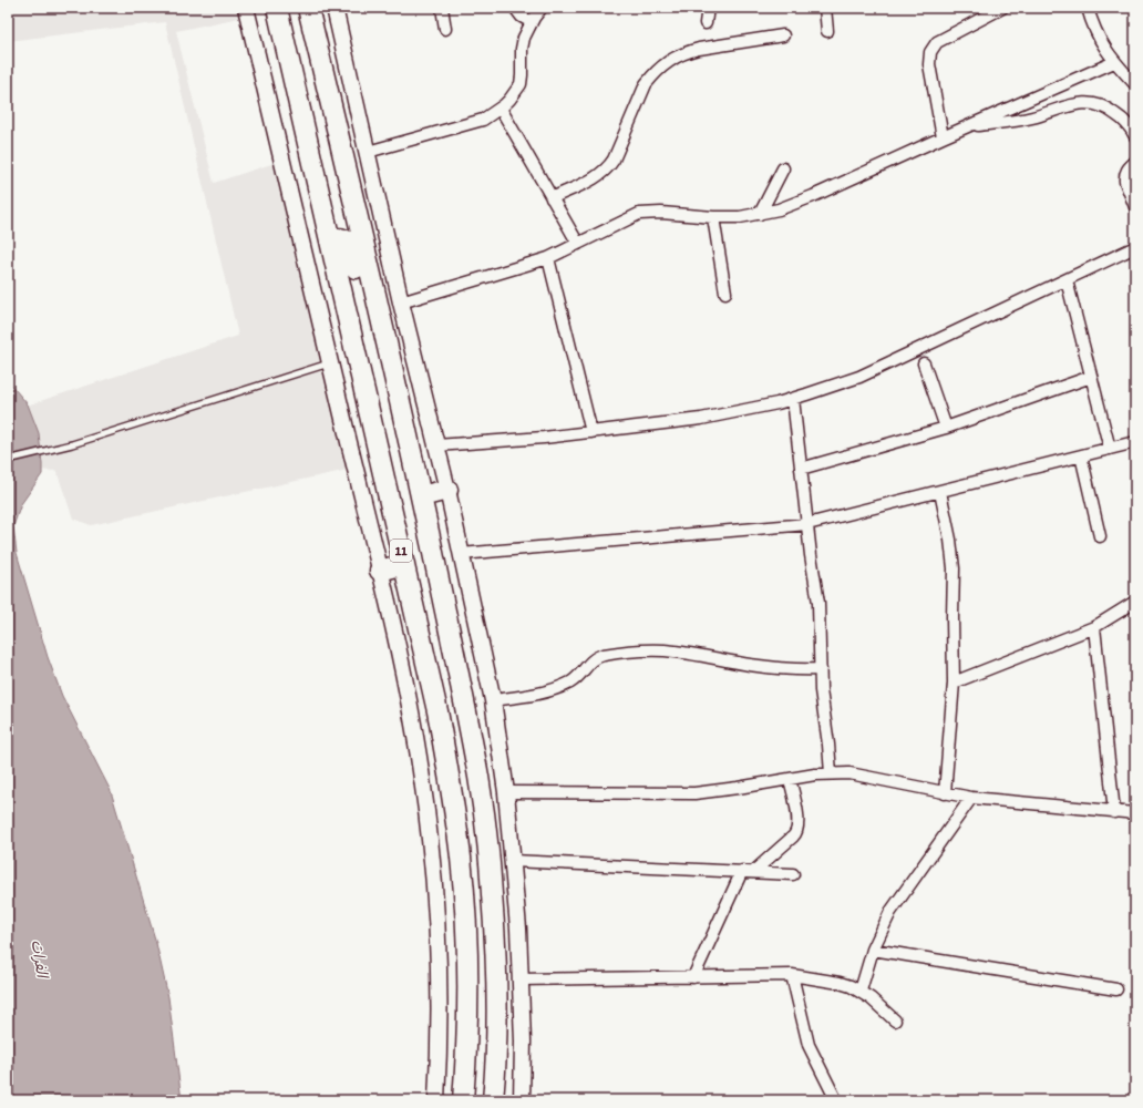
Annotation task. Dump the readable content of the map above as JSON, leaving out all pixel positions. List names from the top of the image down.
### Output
{
  "streets": {
    "highway": ["11"]
  },
  "water": ["الفرات"]
}
